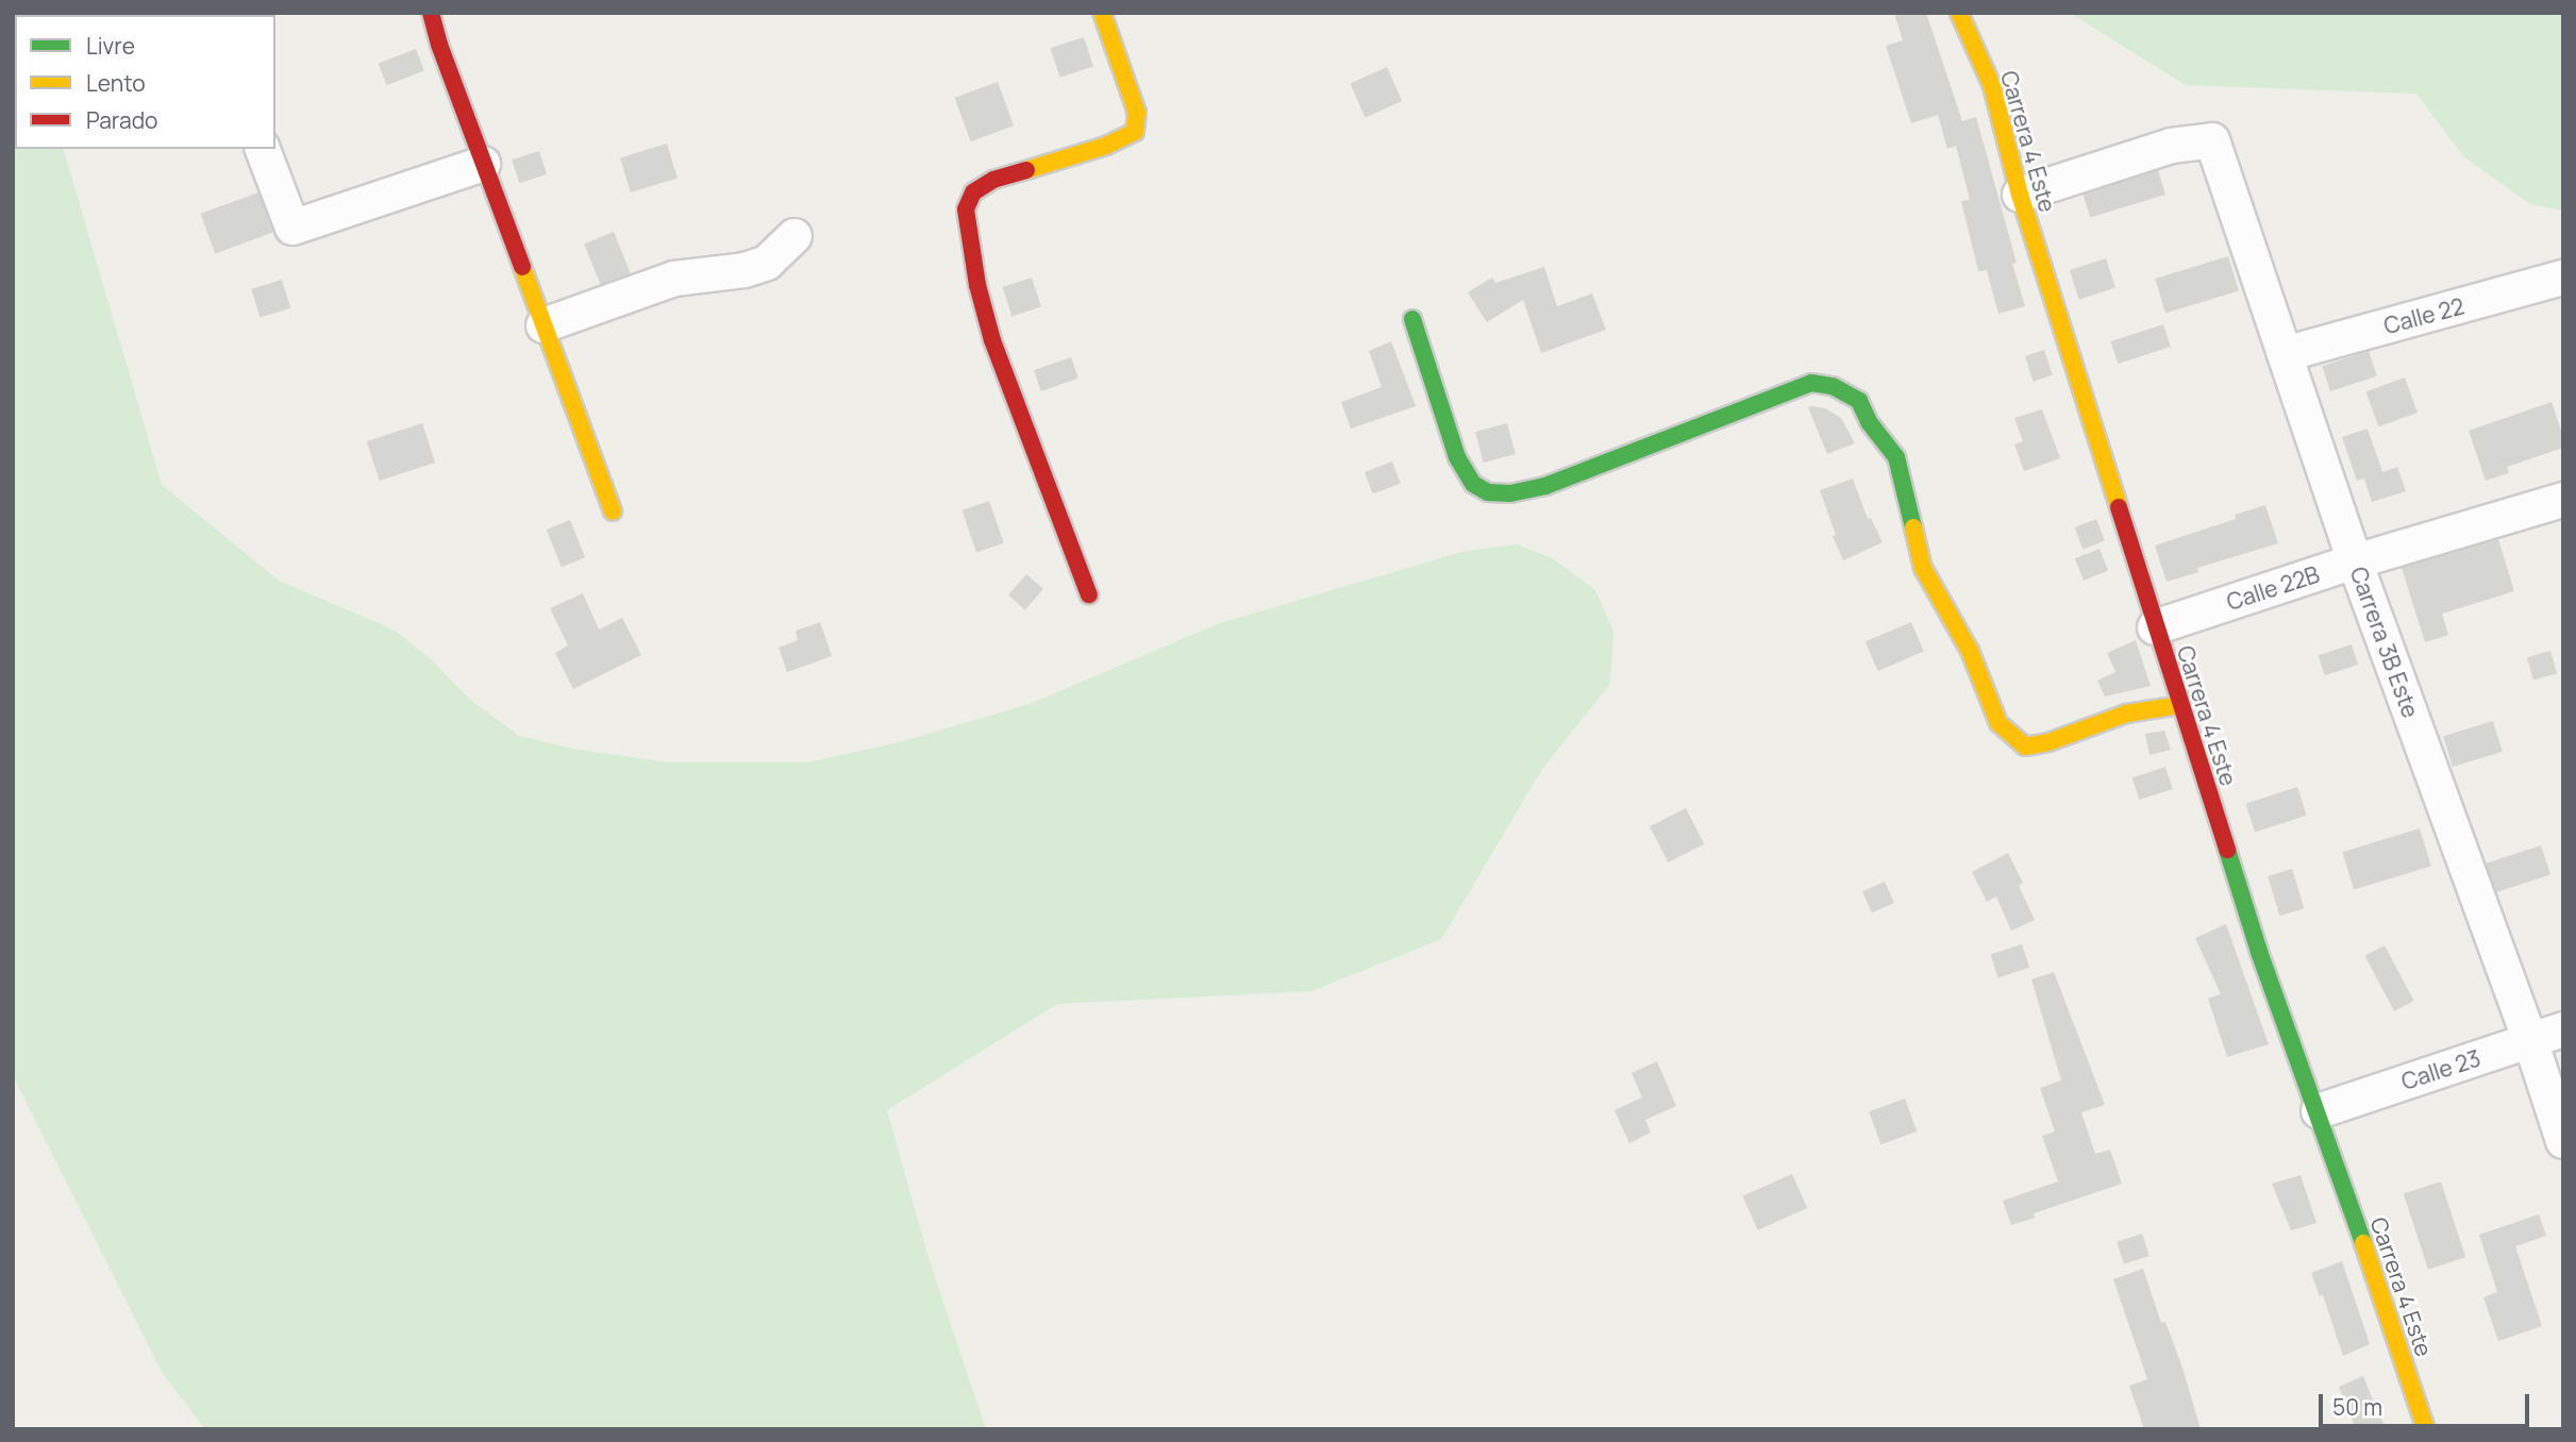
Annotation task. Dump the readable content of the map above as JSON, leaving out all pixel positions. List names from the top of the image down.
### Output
{
  "streets": {
    "street": [
      "Carrera 4 Este",
      "Calle 22",
      "Calle 22B",
      "Carrera 3B Este",
      "Calle 23"
    ]
  },
  "crossings": [
    ["Carrera 4 Este", "Calle 22B"],
    ["Carrera 4 Este", "Carrera 3B Este"],
    ["Carrera 4 Este", "Calle 23"],
    ["Calle 22", "Carrera 3B Este"],
    ["Calle 22B", "Carrera 3B Este"],
    ["Carrera 3B Este", "Calle 23"]
  ],
  "legend": ["Livre", "Lento", "Parado"],
  "scale_bar": "50 m"
}
